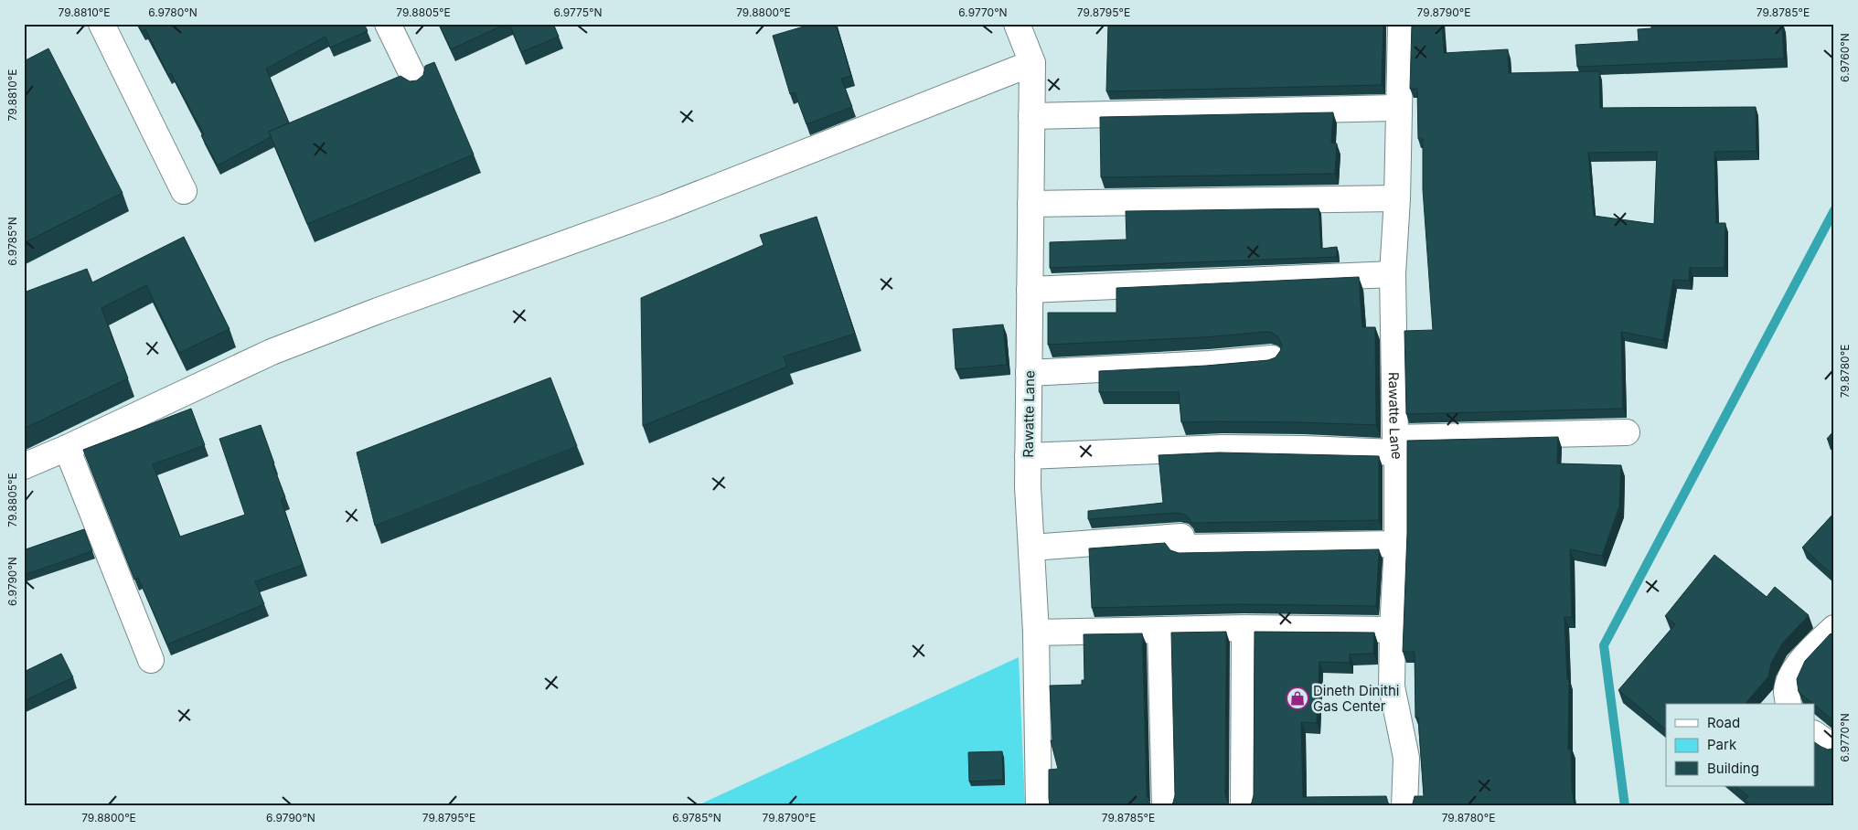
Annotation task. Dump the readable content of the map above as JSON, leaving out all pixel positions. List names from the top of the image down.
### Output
{
  "streets": {
    "street": ["Rawatte Lane"]
  },
  "places": {
    "shop": ["Dineth Dinithi Gas Center"]
  },
  "legend": ["Road", "Park", "Building"],
  "coordinates": [
    "79.8810°E",
    "6.9780°N",
    "79.8805°E",
    "6.9775°N",
    "79.8800°E",
    "6.9770°N",
    "79.8795°E",
    "79.8790°E",
    "79.8785°E",
    "6.9760°N",
    "6.9785°N",
    "79.8780°E",
    "6.9790°N"
  ]
}
